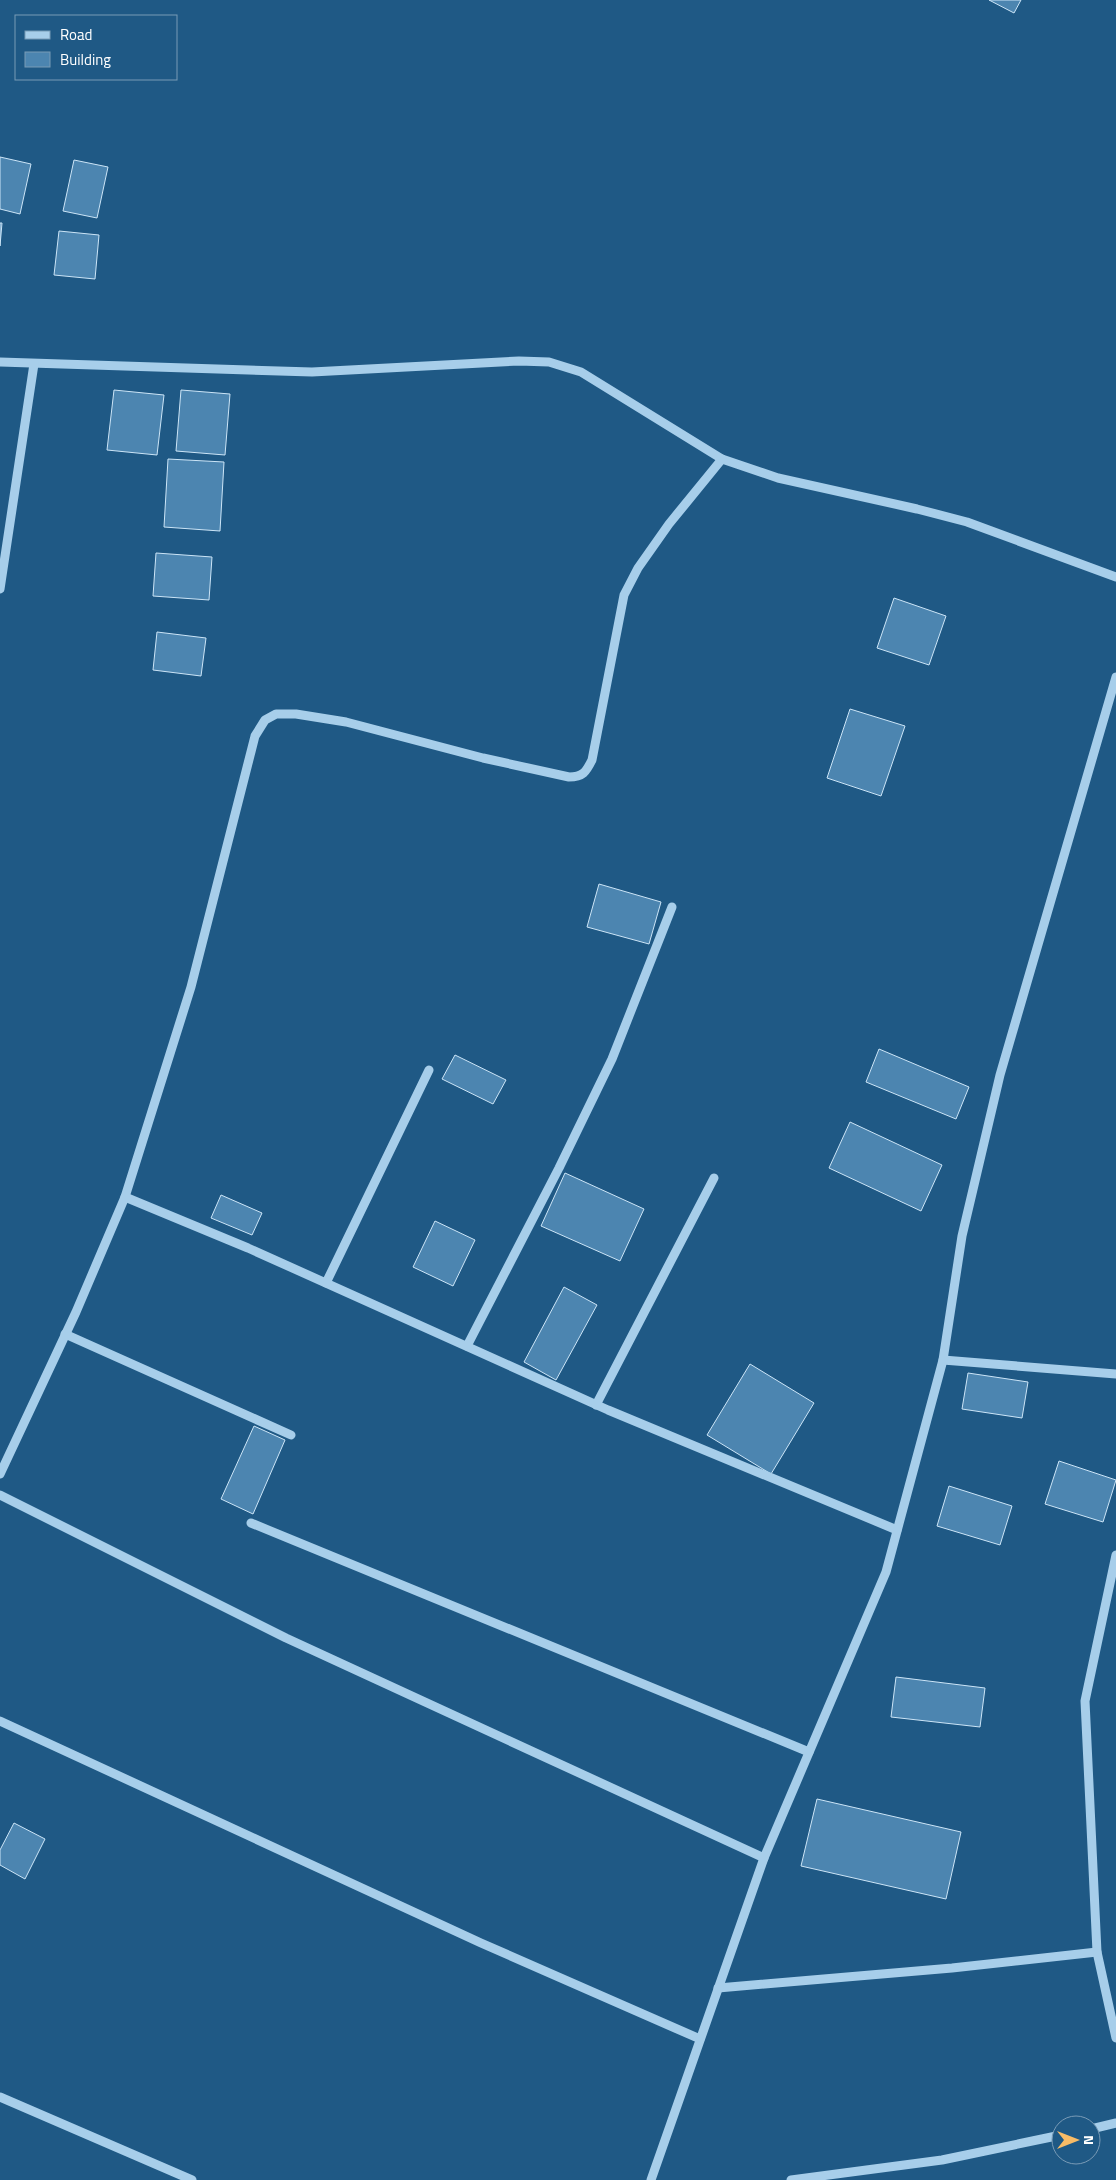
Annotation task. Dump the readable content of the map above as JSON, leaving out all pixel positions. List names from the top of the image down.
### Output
{
  "legend": ["Road", "Building"],
  "north": "right"
}
